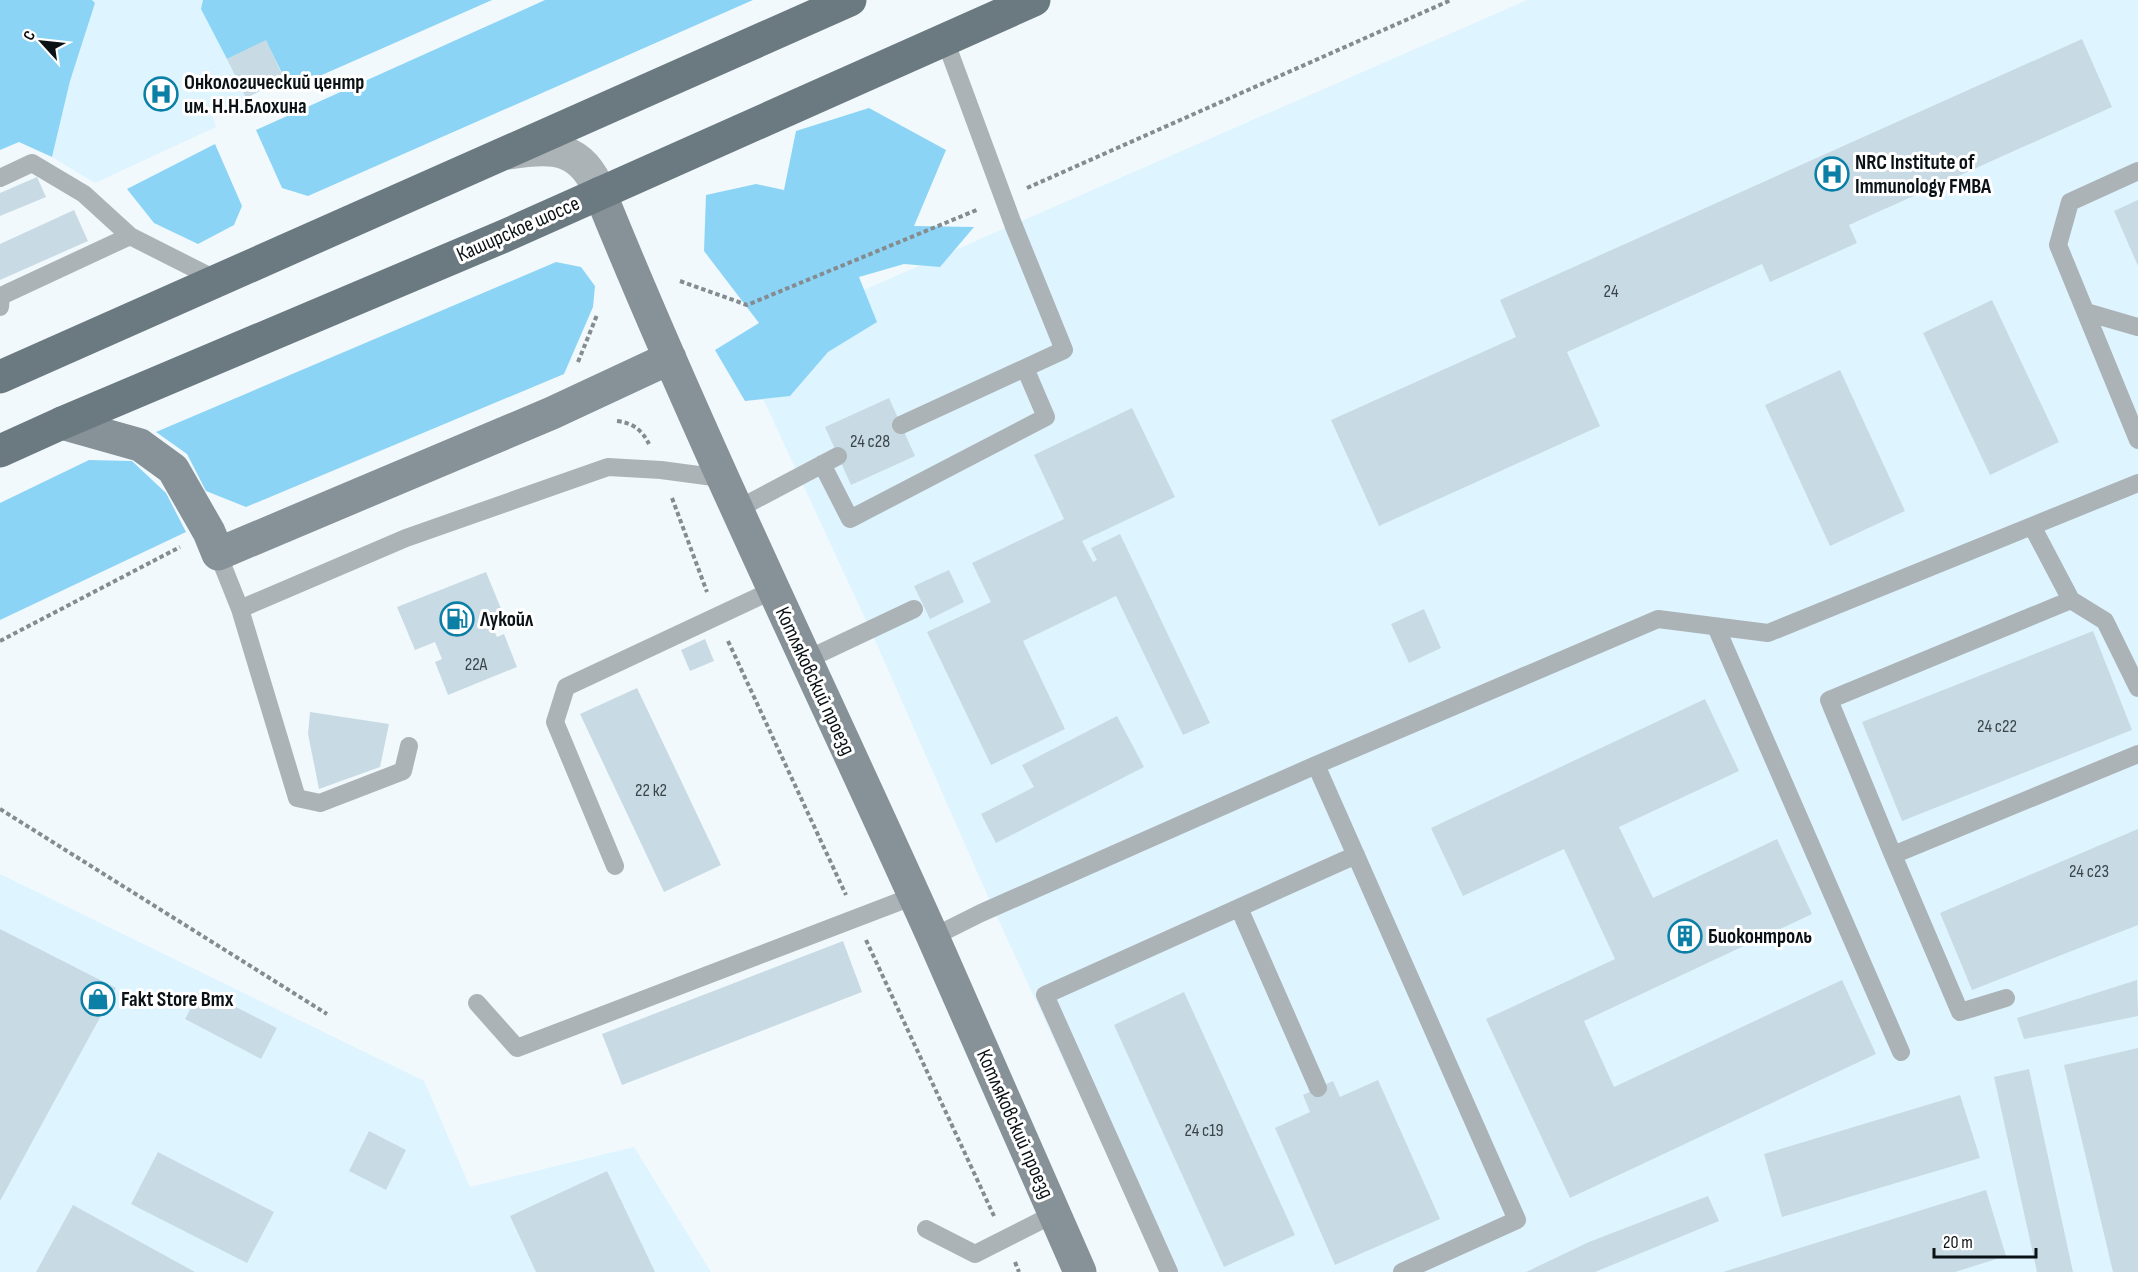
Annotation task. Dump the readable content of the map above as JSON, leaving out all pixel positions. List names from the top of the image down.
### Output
{
  "streets": {
    "main road": ["Каширское шоссе", "Котляковский проезд"]
  },
  "crossings": [
    ["Каширское шоссе", "Котляковский проезд"]
  ],
  "places": {
    "hospital": ["Онкологический центр им. Н.Н.Блохина", "NRC Institute of Immunology FMBA"],
    "fuel station": ["Лукойл"],
    "building": ["Биоконтроль"],
    "shop": ["Fakt Store Bmx"]
  },
  "house_numbers": [
    "24",
    "24 с28",
    "22А",
    "24 с22",
    "22 к2",
    "24 с23",
    "24 с19"
  ],
  "scale_bar": "20 m",
  "north": "top left"
}
